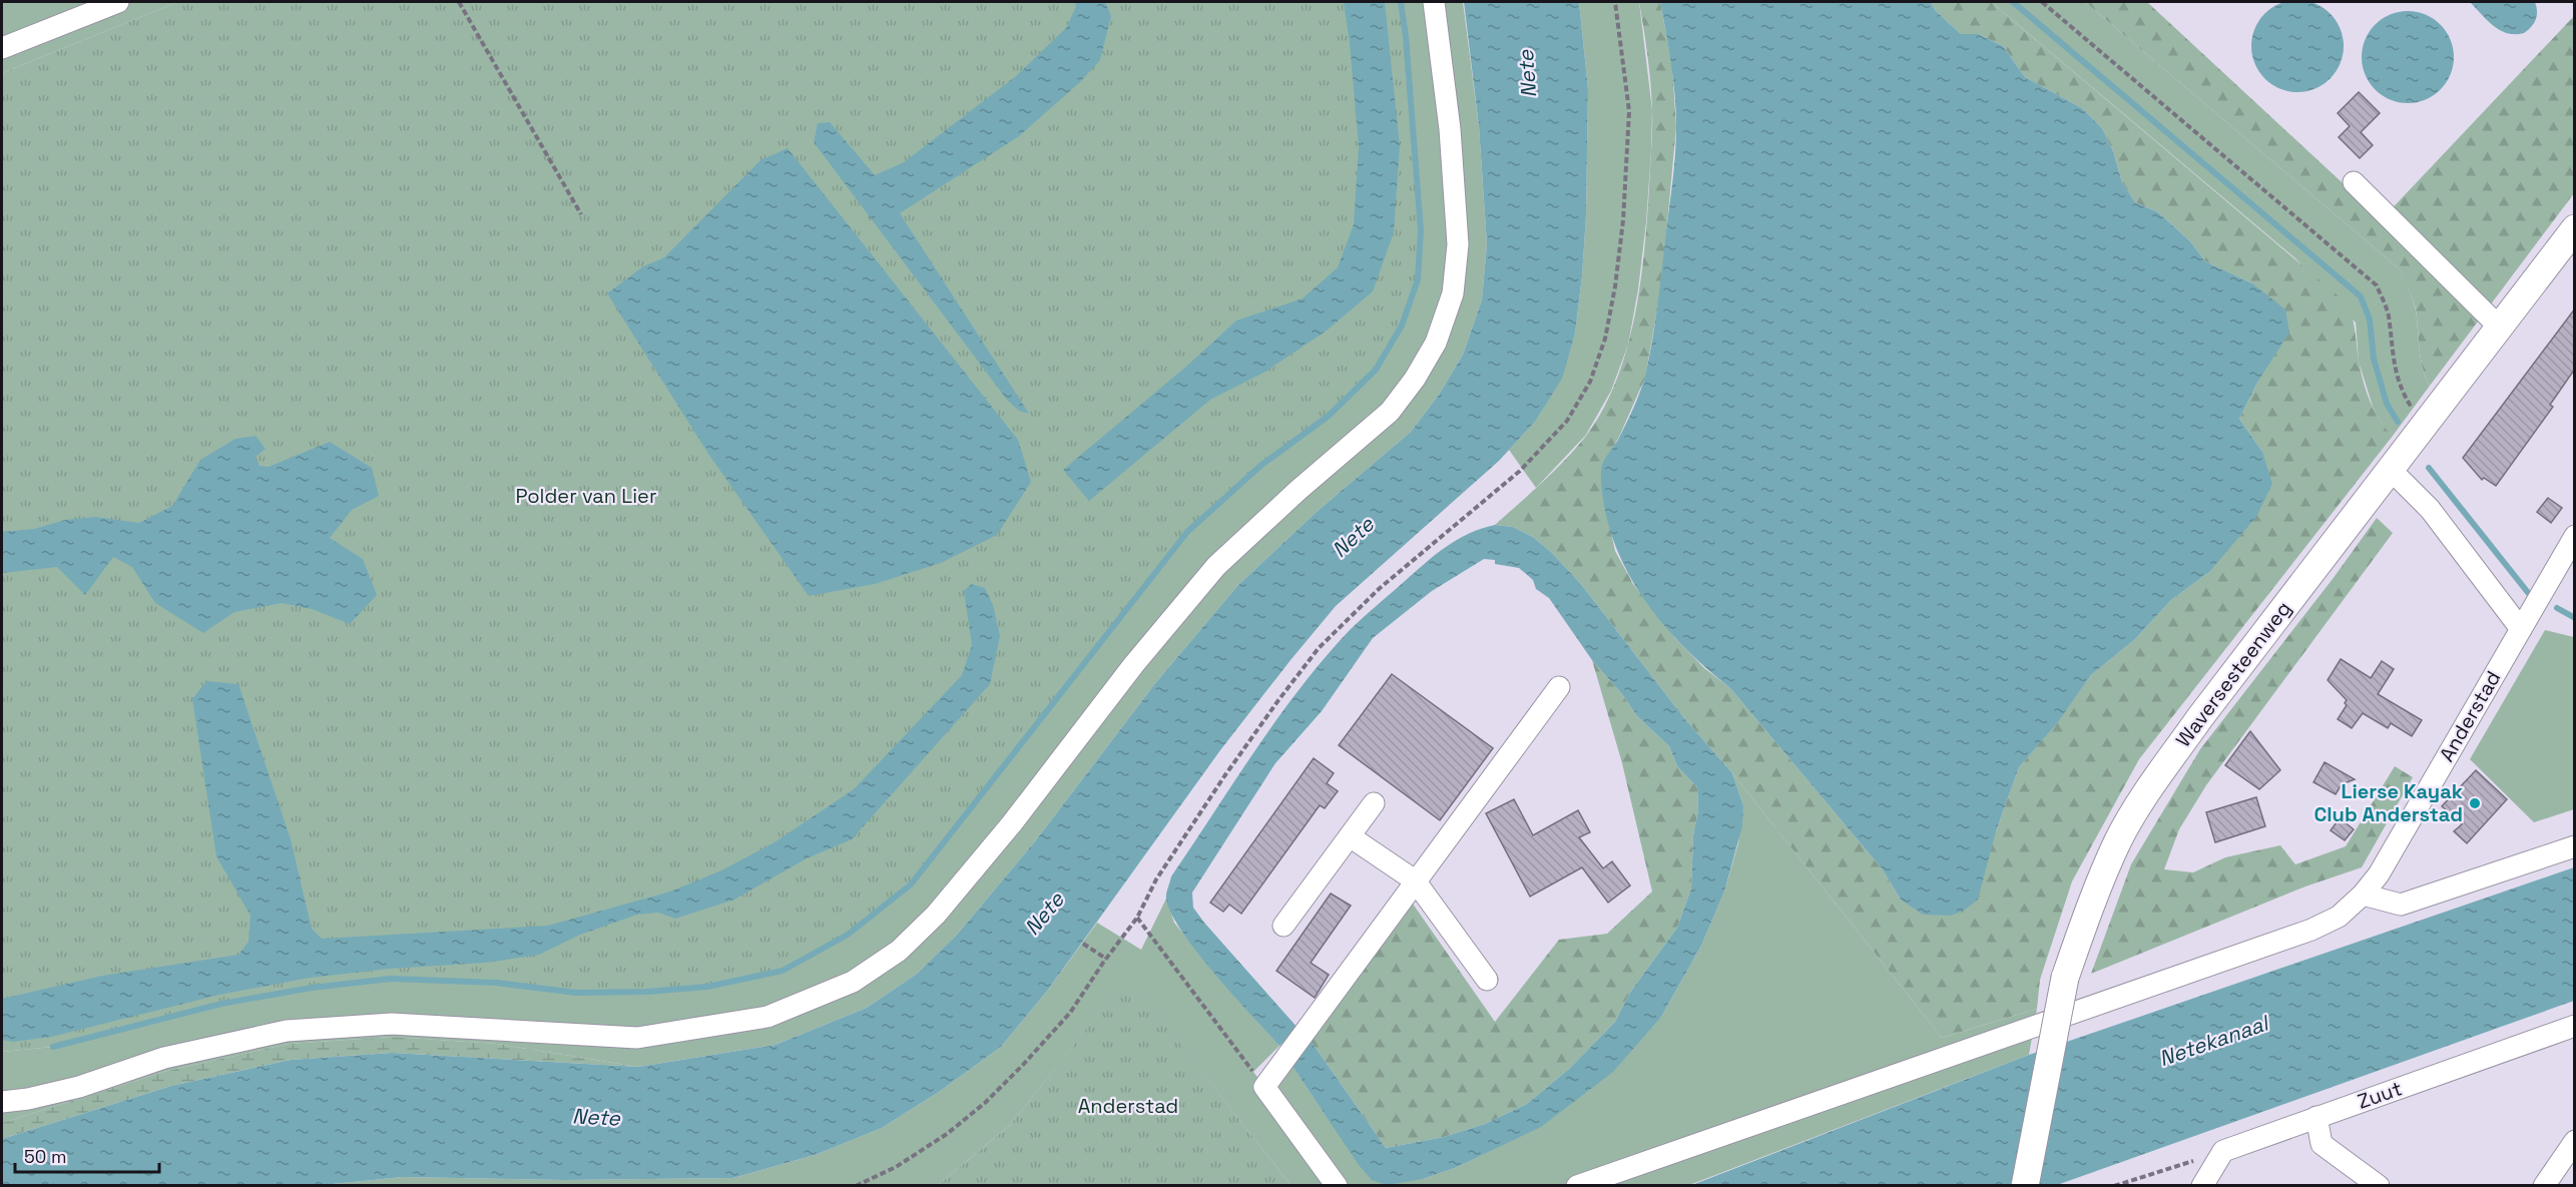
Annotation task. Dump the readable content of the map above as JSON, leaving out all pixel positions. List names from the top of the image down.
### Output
{
  "streets": {
    "main road": ["Waversesteenweg"],
    "street": ["Anderstad", "Zuut"]
  },
  "water": ["Nete", "Netekanaal"],
  "parks": ["Polder van Lier", "Anderstad"],
  "places": ["Lierse Kayak Club Anderstad"],
  "scale_bar": "50 m"
}
